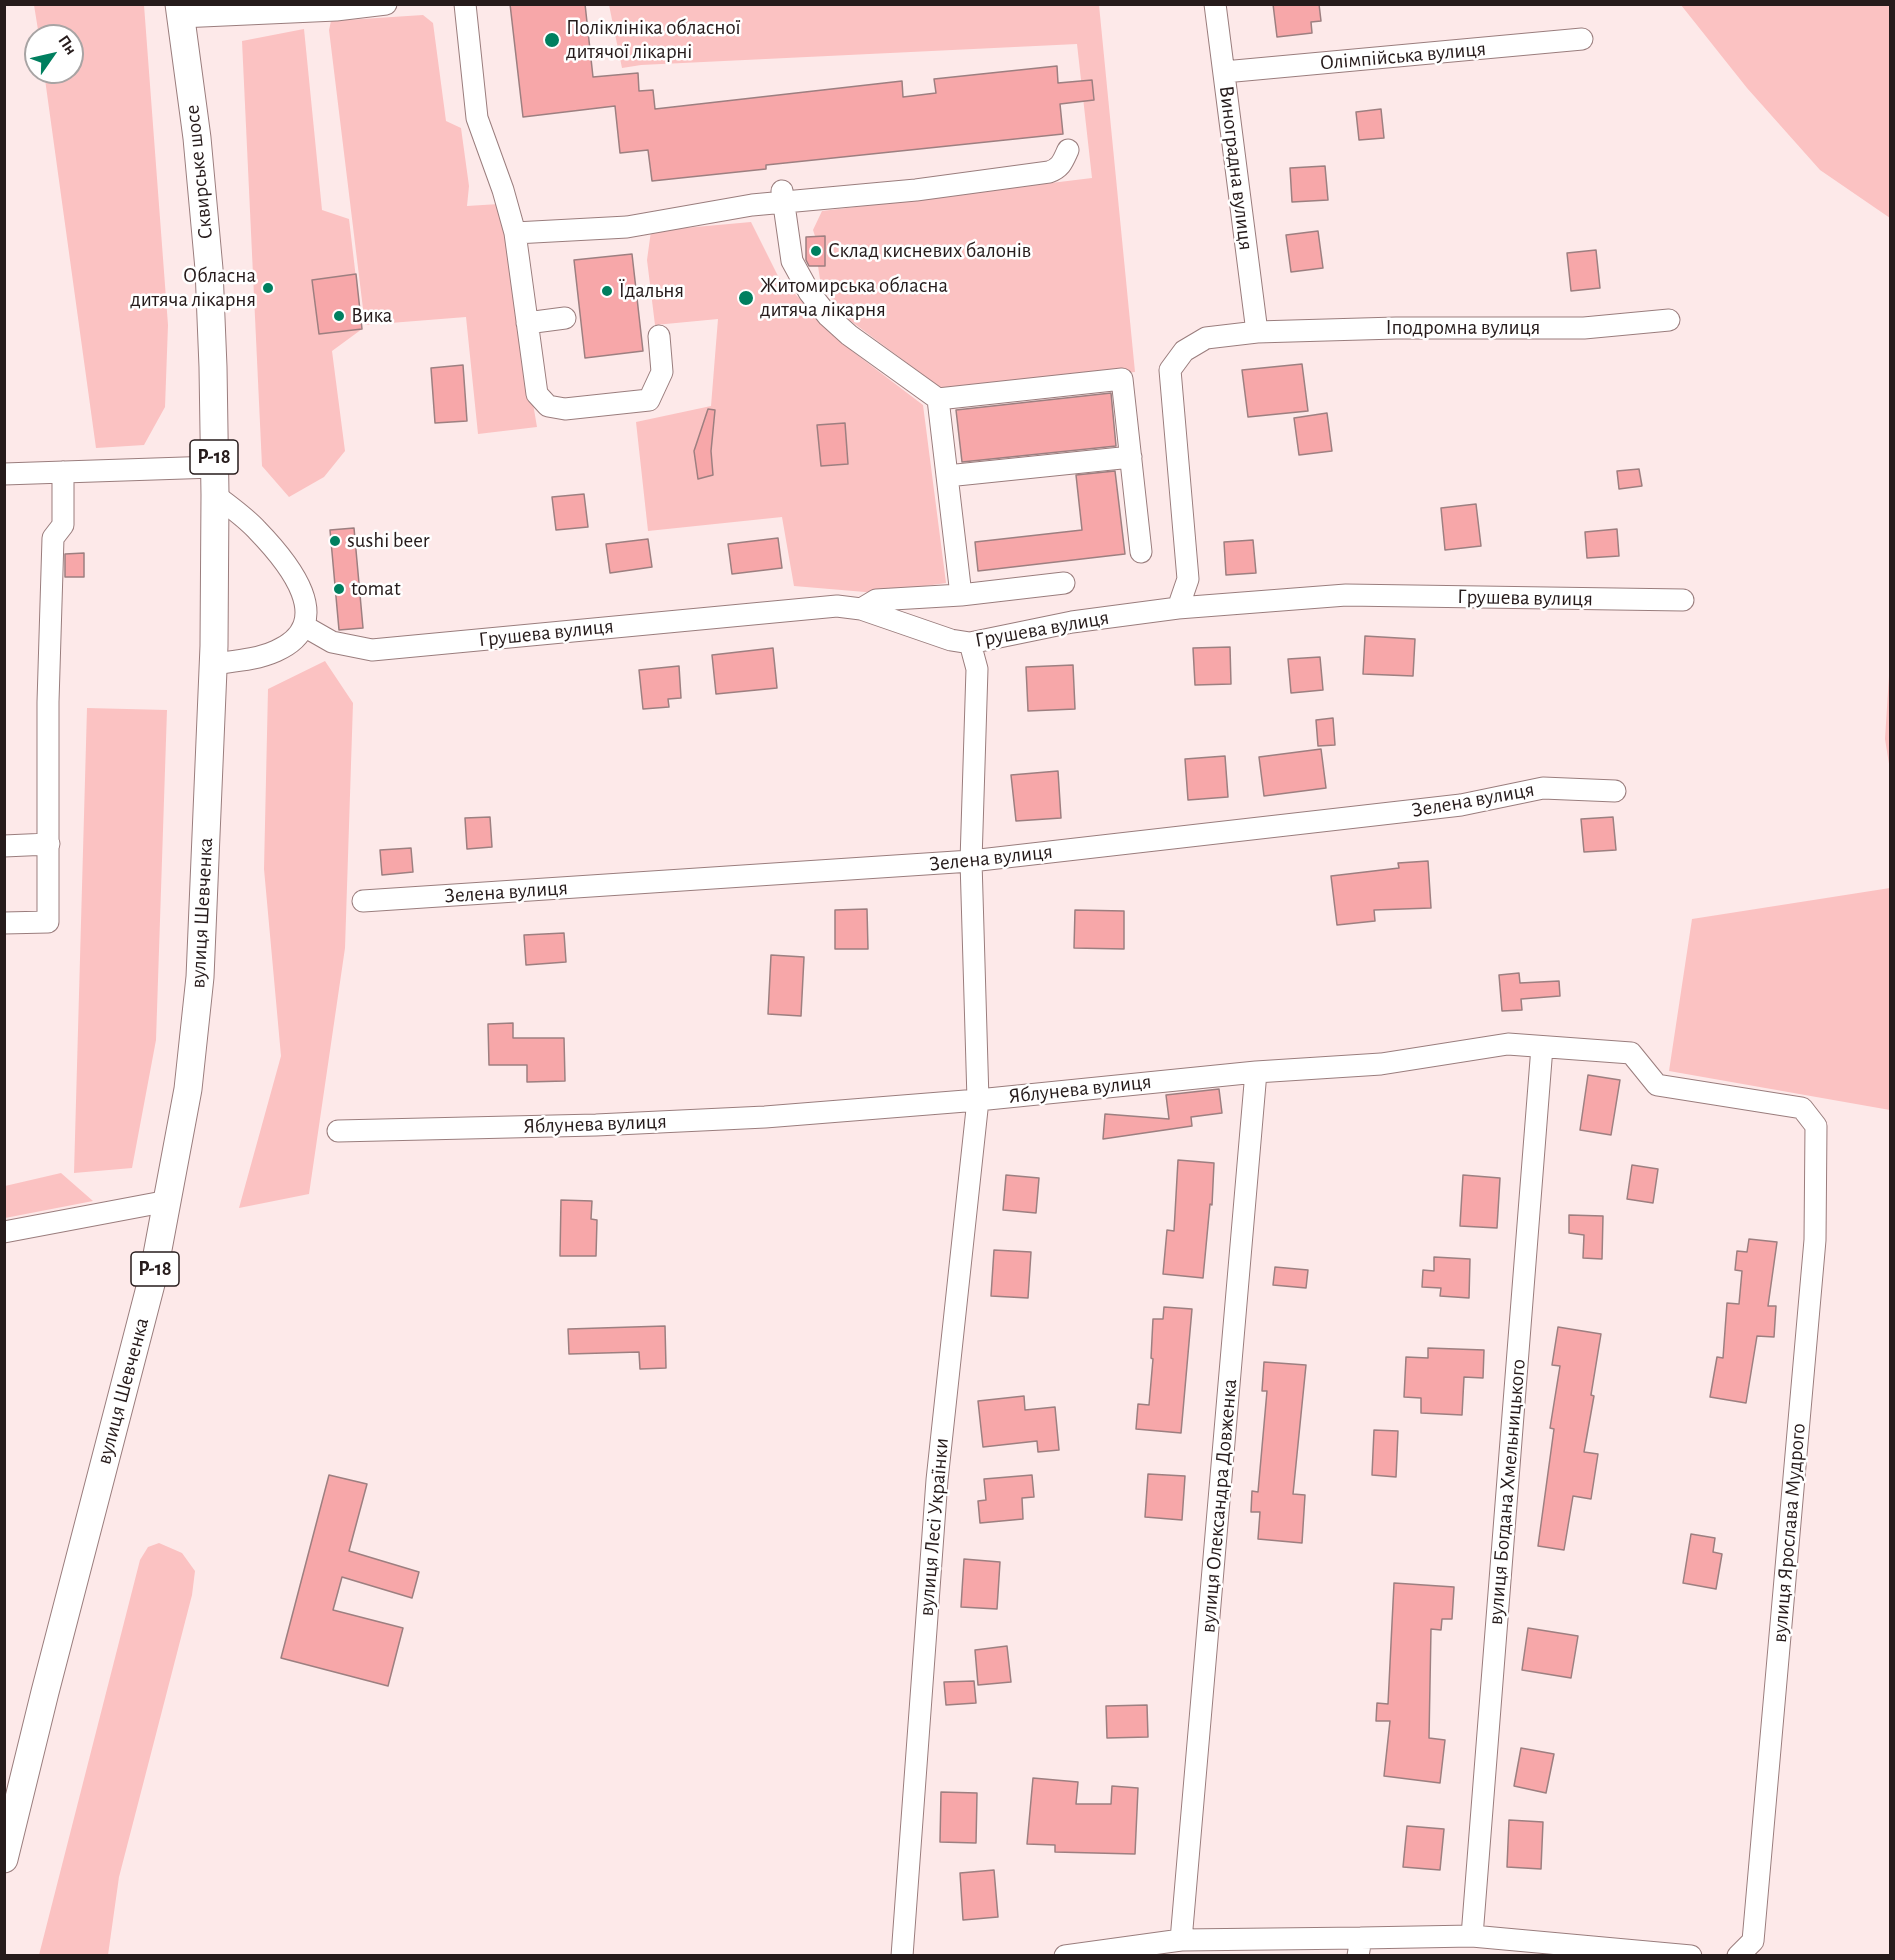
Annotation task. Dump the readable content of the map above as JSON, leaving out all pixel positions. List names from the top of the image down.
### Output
{
  "streets": {
    "main road": ["Сквирське шосе", "Р-18", "вулиця Шевченка"],
    "street": [
      "Олімпійська вулиця",
      "Виноградна вулиця",
      "Іподромна вулиця",
      "Грушева вулиця",
      "Зелена вулиця",
      "Яблунева вулиця",
      "вулиця Богдана Хмельницького",
      "вулиця Олександра Довженка",
      "вулиця Лесі Українки",
      "вулиця Ярослава Мудрого"
    ]
  },
  "crossings": [
    ["Олімпійська вулиця", "Виноградна вулиця"],
    ["Виноградна вулиця", "Іподромна вулиця"],
    ["Сквирське шосе", "вулиця Шевченка"],
    ["Іподромна вулиця", "Грушева вулиця"],
    ["Грушева вулиця", "вулиця Лесі Українки"],
    ["Зелена вулиця", "вулиця Лесі Українки"],
    ["Яблунева вулиця", "вулиця Богдана Хмельницького"],
    ["Яблунева вулиця", "вулиця Олександра Довженка"],
    ["Яблунева вулиця", "вулиця Лесі Українки"],
    ["Яблунева вулиця", "вулиця Ярослава Мудрого"]
  ],
  "places": [
    "Поліклініка обласної дитячої лікарні",
    "Склад кисневих балонів",
    "Обласна дитяча лікарня",
    "Їдальня",
    "Житомирська обласна дитяча лікарня",
    "Вика",
    "sushi beer",
    "tomat"
  ],
  "north": "top right"
}
